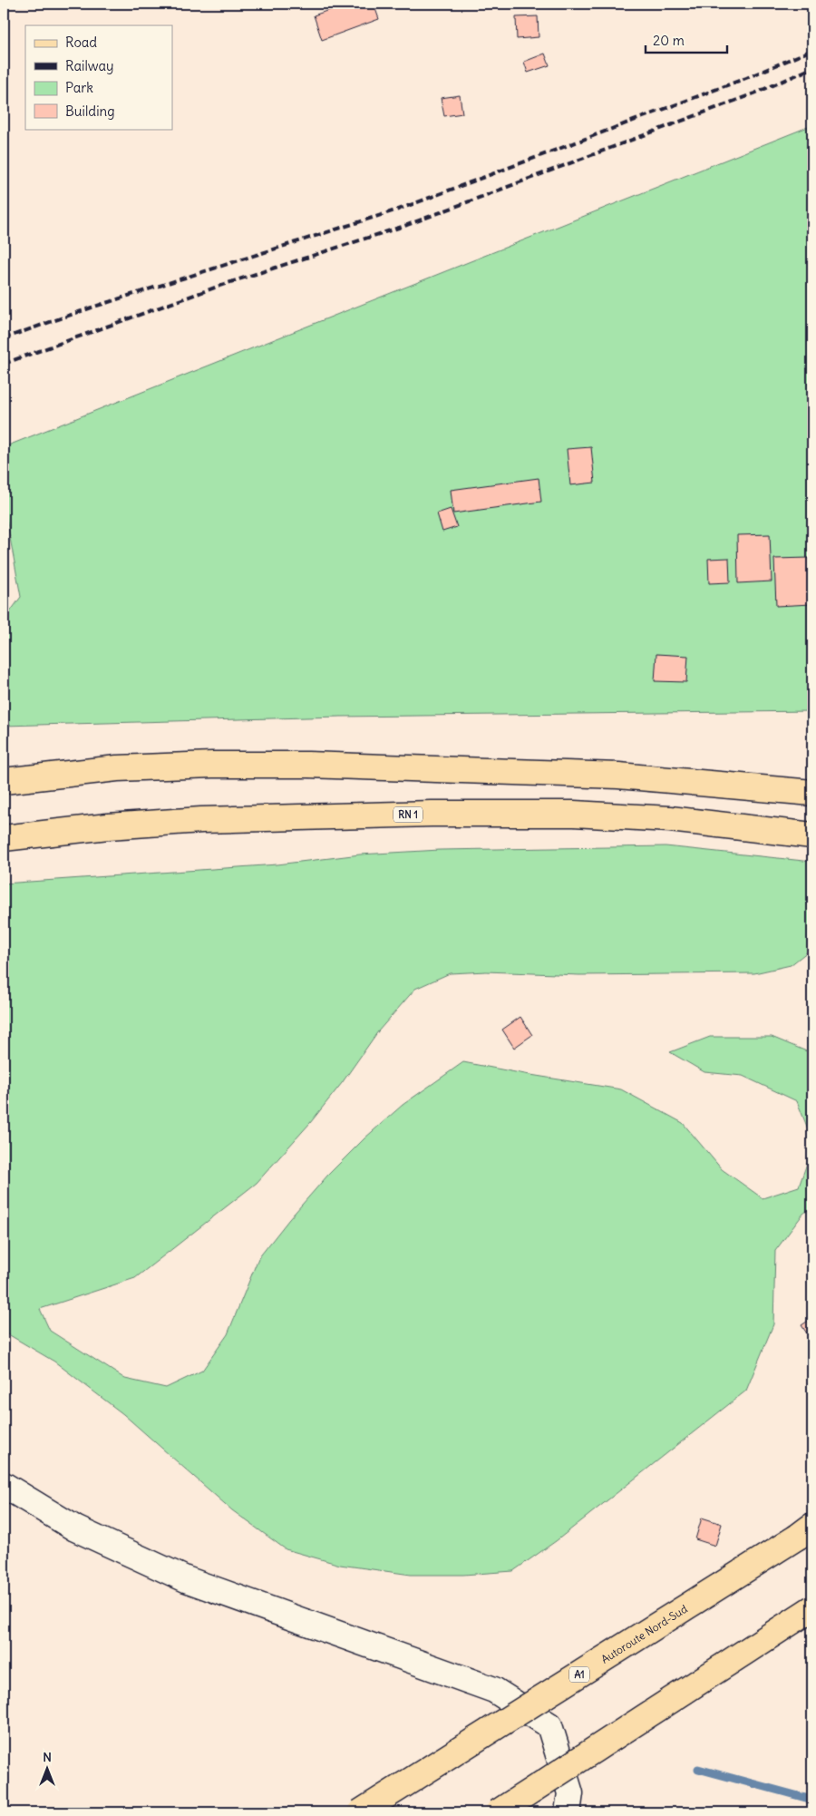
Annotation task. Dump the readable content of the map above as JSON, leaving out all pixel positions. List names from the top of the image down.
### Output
{
  "streets": {
    "main road": ["RN 1", "Autoroute Nord-Sud", "A1"]
  },
  "legend": [
    "Road",
    "Railway",
    "Park",
    "Building"
  ],
  "scale_bar": "20 m",
  "north": "top"
}
